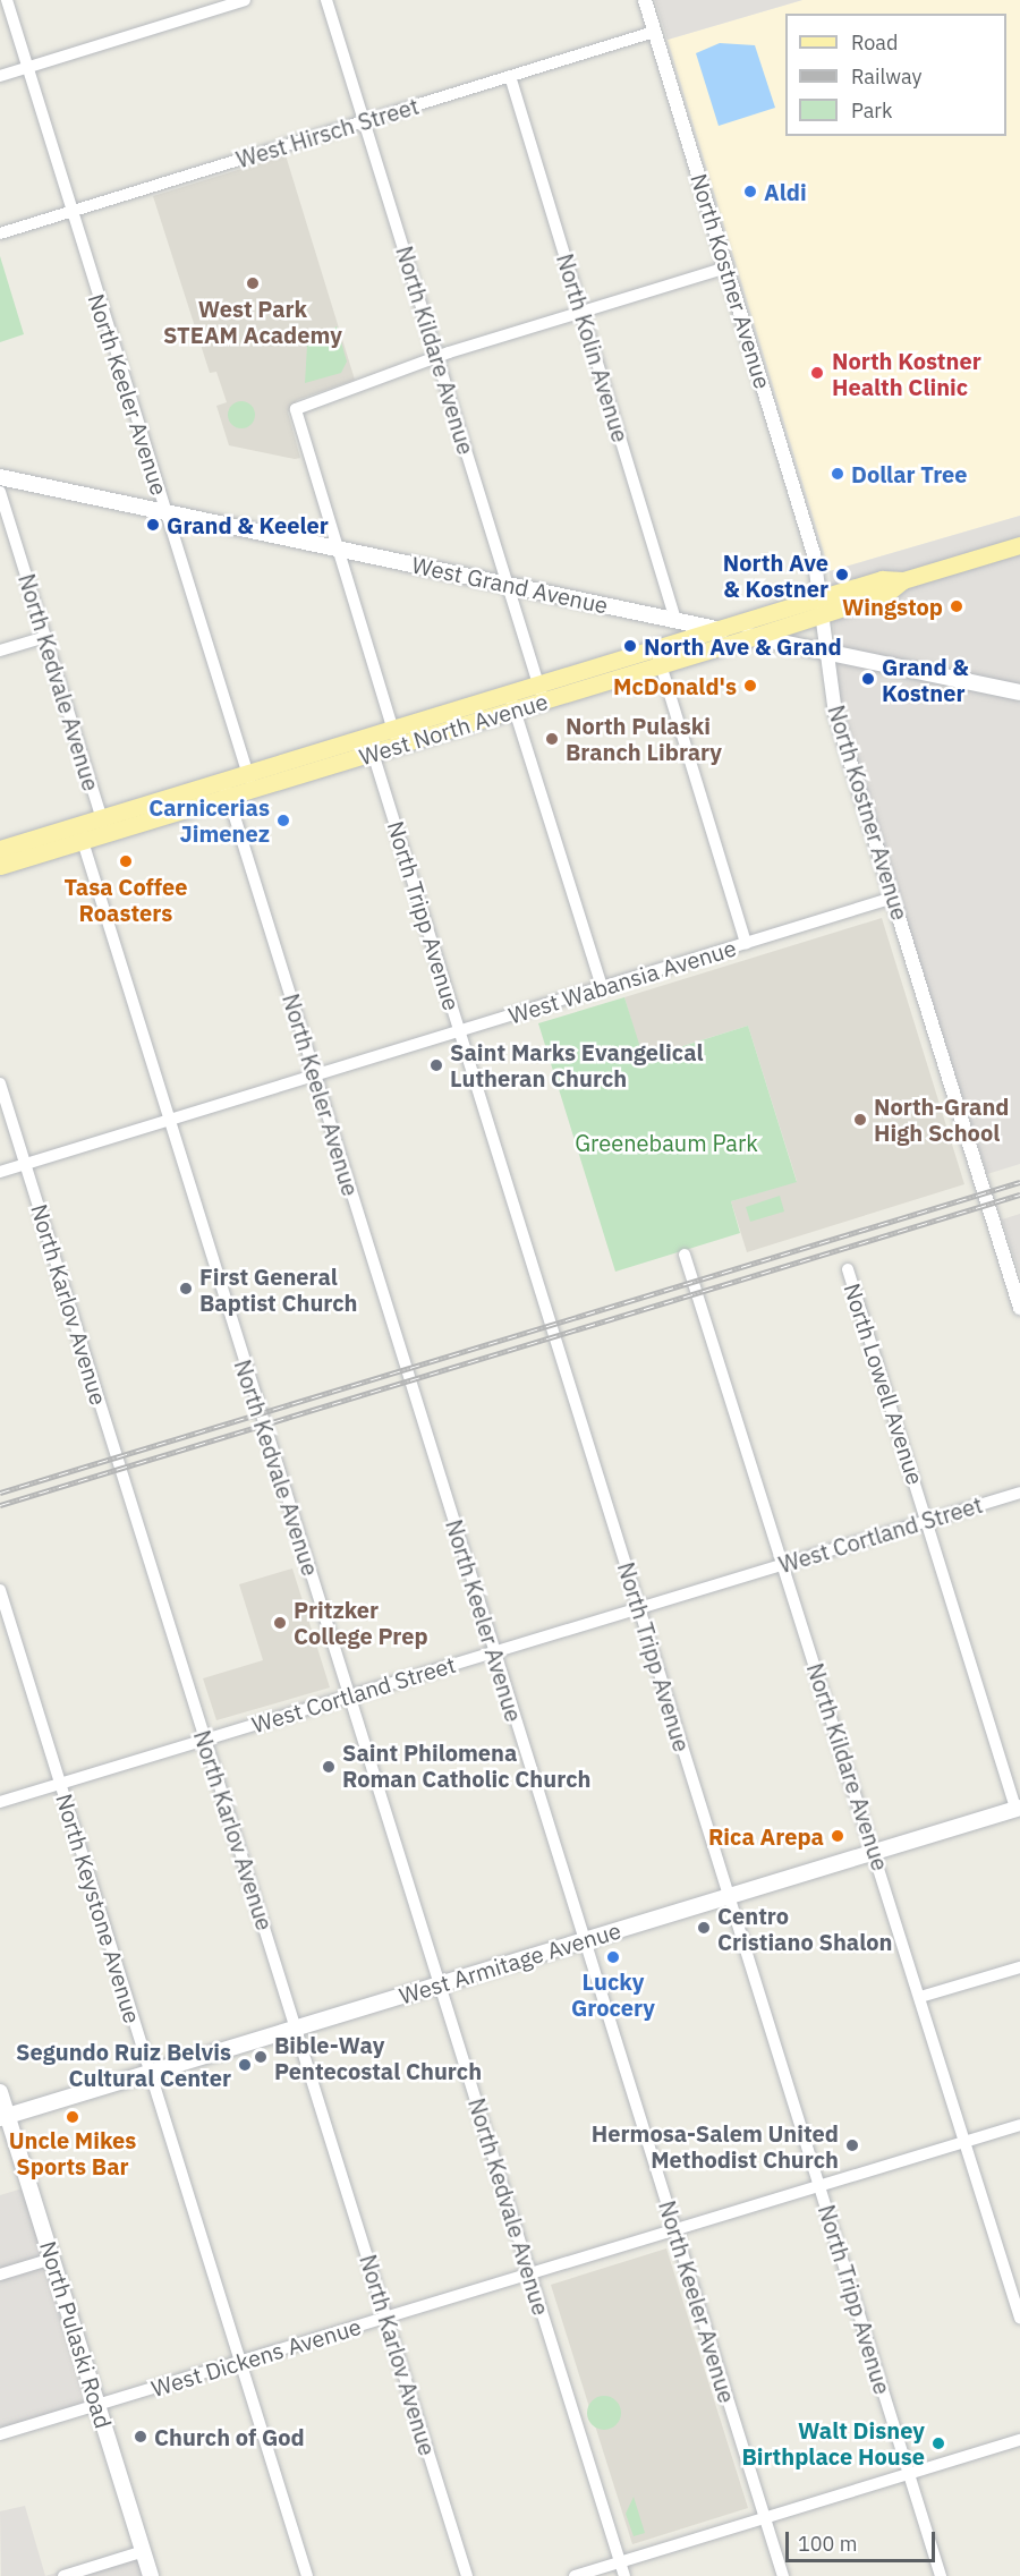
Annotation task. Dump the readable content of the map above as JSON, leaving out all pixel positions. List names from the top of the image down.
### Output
{
  "streets": {
    "main road": [
      "West Grand Avenue",
      "West North Avenue",
      "West Armitage Avenue",
      "North Pulaski Road"
    ],
    "street": [
      "West Hirsch Street",
      "North Kostner Avenue",
      "North Kolin Avenue",
      "North Kildare Avenue",
      "North Keeler Avenue",
      "North Kedvale Avenue",
      "North Tripp Avenue",
      "West Wabansia Avenue",
      "North Karlov Avenue",
      "North Lowell Avenue",
      "West Cortland Street",
      "North Keystone Avenue",
      "West Dickens Avenue"
    ]
  },
  "crossings": [
    ["West Hirsch Street", "North Kostner Avenue"],
    ["West Hirsch Street", "North Kolin Avenue"],
    ["West Hirsch Street", "North Kildare Avenue"],
    ["West Hirsch Street", "North Keeler Avenue"],
    ["North Kostner Avenue", "West Grand Avenue"],
    ["North Kostner Avenue", "West North Avenue"],
    ["North Kostner Avenue", "West Wabansia Avenue"],
    ["North Kolin Avenue", "West Grand Avenue"],
    ["North Kildare Avenue", "West Grand Avenue"],
    ["North Kildare Avenue", "West North Avenue"],
    ["North Kildare Avenue", "West Cortland Street"],
    ["North Kildare Avenue", "West Armitage Avenue"],
    ["North Kildare Avenue", "West Dickens Avenue"],
    ["North Keeler Avenue", "West Grand Avenue"],
    ["North Keeler Avenue", "West North Avenue"],
    ["North Keeler Avenue", "West Wabansia Avenue"],
    ["North Keeler Avenue", "West Cortland Street"],
    ["North Keeler Avenue", "West Armitage Avenue"],
    ["North Keeler Avenue", "West Dickens Avenue"],
    ["West Grand Avenue", "West North Avenue"],
    ["North Kedvale Avenue", "West North Avenue"],
    ["North Kedvale Avenue", "West Wabansia Avenue"],
    ["North Kedvale Avenue", "West Cortland Street"],
    ["North Kedvale Avenue", "West Armitage Avenue"],
    ["North Kedvale Avenue", "West Dickens Avenue"],
    ["West North Avenue", "North Tripp Avenue"],
    ["North Tripp Avenue", "West Wabansia Avenue"],
    ["North Tripp Avenue", "West Cortland Street"],
    ["North Tripp Avenue", "West Armitage Avenue"],
    ["North Tripp Avenue", "West Dickens Avenue"],
    ["West Wabansia Avenue", "North Karlov Avenue"],
    ["North Karlov Avenue", "West Cortland Street"],
    ["North Karlov Avenue", "West Armitage Avenue"],
    ["North Karlov Avenue", "West Dickens Avenue"],
    ["North Lowell Avenue", "West Cortland Street"],
    ["North Lowell Avenue", "West Armitage Avenue"],
    ["West Cortland Street", "North Keystone Avenue"],
    ["North Keystone Avenue", "West Armitage Avenue"],
    ["North Keystone Avenue", "West Dickens Avenue"],
    ["West Armitage Avenue", "North Pulaski Road"],
    ["North Pulaski Road", "West Dickens Avenue"]
  ],
  "parks": ["Greenebaum Park"],
  "places": [
    "Aldi",
    "West Park STEAM Academy",
    "North Kostner Health Clinic",
    "Dollar Tree",
    "Grand & Keeler",
    "North Ave & Kostner",
    "Wingstop",
    "North Ave & Grand",
    "Grand & Kostner",
    "McDonald's",
    "North Pulaski Branch Library",
    "Carnicerias Jimenez",
    "Tasa Coffee Roasters",
    "Saint Marks Evangelical Lutheran Church",
    "North-Grand High School",
    "First General Baptist Church",
    "Pritzker College Prep",
    "Saint Philomena Roman Catholic Church",
    "Rica Arepa",
    "Centro Cristiano Shalon",
    "Lucky Grocery",
    "Bible-Way Pentecostal Church",
    "Segundo Ruiz Belvis Cultural Center",
    "Uncle Mikes Sports Bar",
    "Hermosa-Salem United Methodist Church",
    "Church of God",
    "Walt Disney Birthplace House"
  ],
  "legend": ["Road", "Railway", "Park"],
  "scale_bar": "100 m"
}
